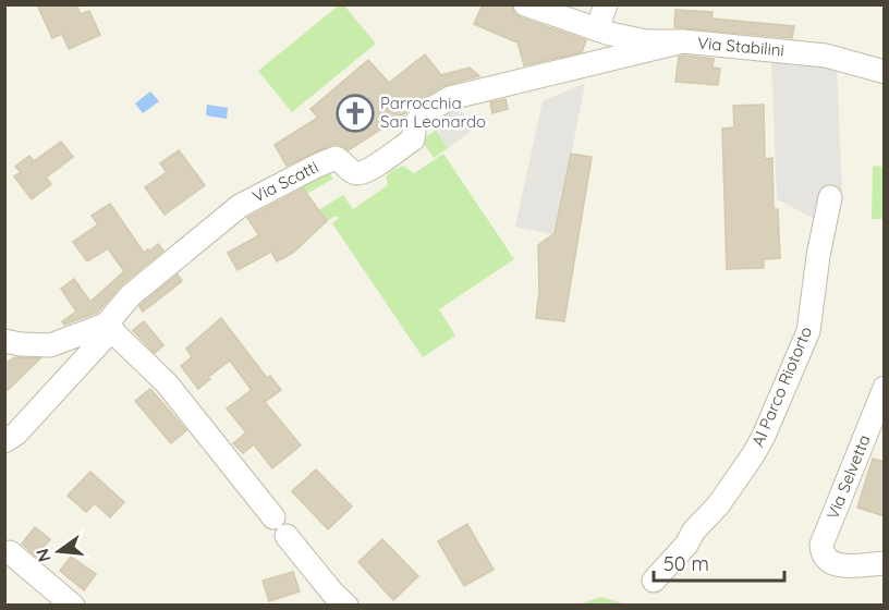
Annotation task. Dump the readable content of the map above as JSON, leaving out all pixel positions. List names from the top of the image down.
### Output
{
  "streets": {
    "street": [
      "Via Stabilini",
      "Via Scatti",
      "Al Parco Riotorto",
      "Via Selvetta"
    ]
  },
  "crossings": [
    ["Via Stabilini", "Via Scatti"]
  ],
  "places": {
    "church": ["Parrocchia San Leonardo"]
  },
  "scale_bar": "50 m",
  "north": "left"
}
